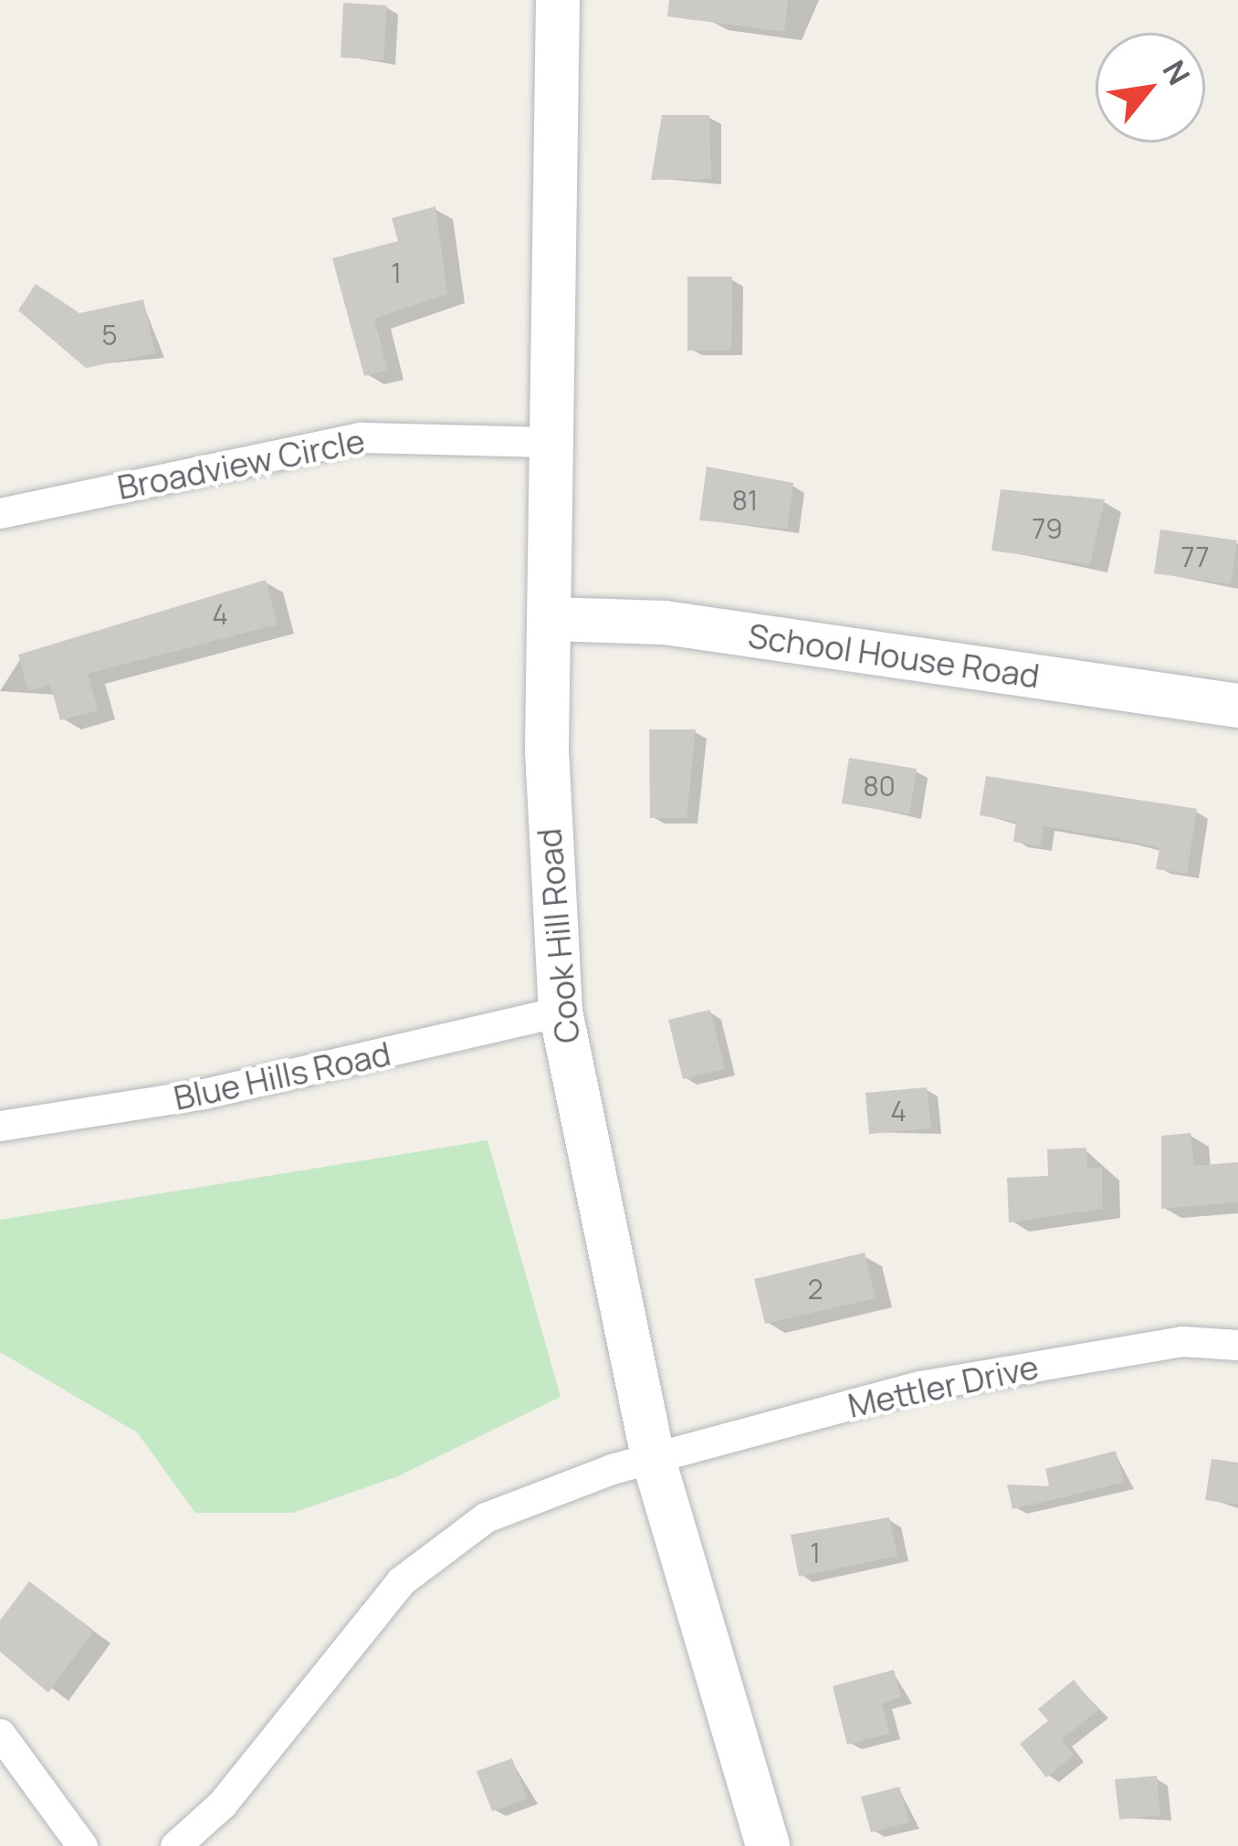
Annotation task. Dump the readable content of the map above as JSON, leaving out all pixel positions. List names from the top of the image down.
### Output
{
  "streets": {
    "street": [
      "Broadview Circle",
      "School House Road",
      "Cook Hill Road",
      "Blue Hills Road",
      "Mettler Drive"
    ]
  },
  "crossings": [
    ["Broadview Circle", "Cook Hill Road"],
    ["School House Road", "Cook Hill Road"],
    ["Cook Hill Road", "Blue Hills Road"],
    ["Cook Hill Road", "Mettler Drive"]
  ],
  "house_numbers": [
    "1",
    "5",
    "81",
    "79",
    "77",
    "4",
    "80",
    "4",
    "2",
    "1"
  ],
  "north": "top right"
}
